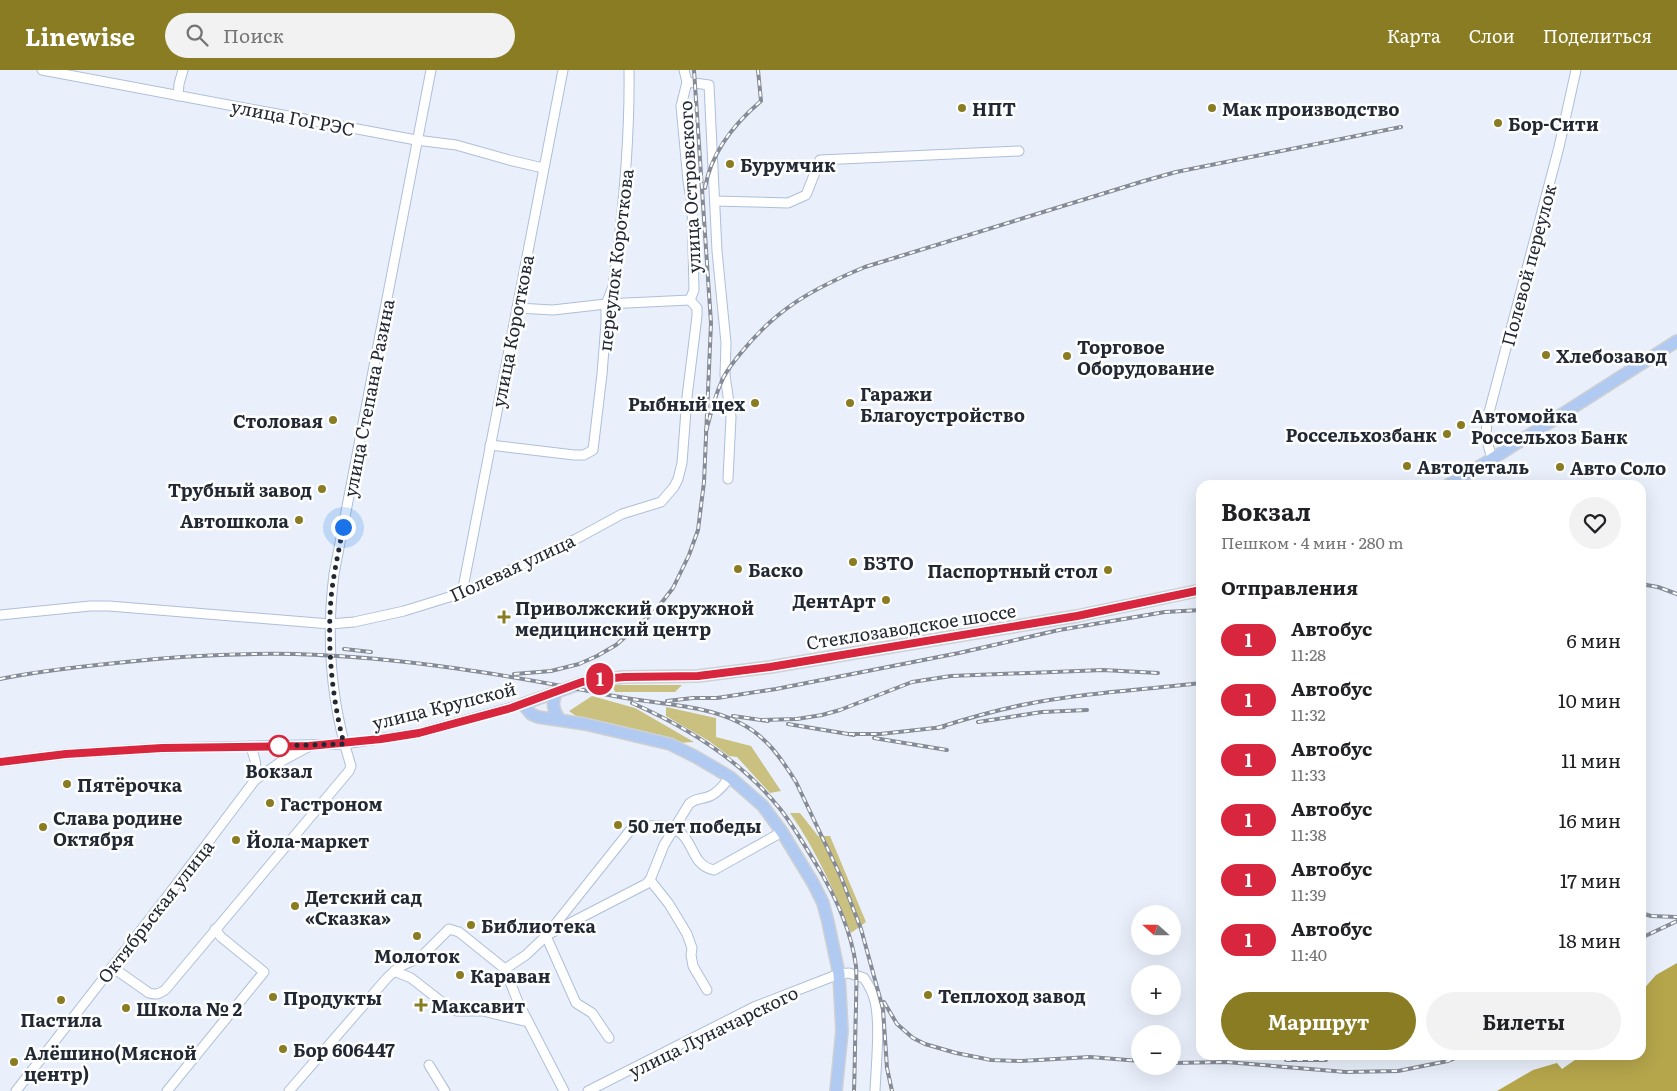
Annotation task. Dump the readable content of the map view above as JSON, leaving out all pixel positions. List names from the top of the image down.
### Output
{
  "streets": {
    "main road": ["Стеклозаводское шоссе", "улица Крупской"],
    "street": [
      "улица ГоГРЭС",
      "улица Островского",
      "переулок Короткова",
      "Полевой переулок",
      "улица Короткова",
      "улица Степана Разина",
      "Полевая улица",
      "Октябрьская улица",
      "улица Луначарского"
    ]
  },
  "crossings": [
    ["улица ГоГРЭС", "улица Короткова"],
    ["улица ГоГРЭС", "улица Степана Разина"],
    ["улица Островского", "Полевая улица"],
    ["переулок Короткова", "улица Короткова"],
    ["улица Короткова", "Полевая улица"],
    ["улица Степана Разина", "Полевая улица"],
    ["улица Степана Разина", "улица Крупской"],
    ["улица Степана Разина", "Октябрьская улица"],
    ["Стеклозаводское шоссе", "улица Крупской"],
    ["улица Крупской", "Октябрьская улица"]
  ],
  "places": {
    "other": [
      "НПТ",
      "Мак производство",
      "Бор-Сити",
      "Бурумчик",
      "Хлебозавод",
      "Торговое Оборудование",
      "Рыбный цех",
      "Гаражи Благоустройство",
      "Столовая",
      "Автомойка Россельхоз Банк",
      "Россельхозбанк",
      "Автодеталь",
      "Авто Соло",
      "Трубный завод",
      "Автошкола",
      "БЗТО",
      "Баско",
      "Паспортный стол",
      "ДентАрт",
      "Вокзал",
      "Пятёрочка",
      "Гастроном",
      "50 лет победы",
      "Слава родине Октября",
      "Йола-маркет",
      "Детский сад «Сказка»",
      "Библиотека",
      "Молоток",
      "Караван",
      "Теплоход завод",
      "Продукты",
      "Пастила",
      "Школа № 2",
      "Бор 606447",
      "Алёшино(Мясной центр)"
    ],
    "health": ["Приволжский окружной медицинский центр", "Максавит"]
  },
  "lines": ["bus line 1"],
  "north": "left",
  "page": {
    "header": "Linewise",
    "search": "Поиск",
    "nav": ["Карта", "Слои", "Поделиться"],
    "on_map": "1",
    "heading": [
      ["Вокзал", "Пешком · 4 мин · 280 m"],
      "Отправления"
    ],
    "list": [
      {
        "mark": "1",
        "name": "Автобус",
        "note": "11:28",
        "value": "6 мин"
      },
      {
        "mark": "1",
        "name": "Автобус",
        "note": "11:32",
        "value": "10 мин"
      },
      {
        "mark": "1",
        "name": "Автобус",
        "note": "11:33",
        "value": "11 мин"
      },
      {
        "mark": "1",
        "name": "Автобус",
        "note": "11:38",
        "value": "16 мин"
      },
      {
        "mark": "1",
        "name": "Автобус",
        "note": "11:39",
        "value": "17 мин"
      },
      {
        "mark": "1",
        "name": "Автобус",
        "note": "11:40",
        "value": "18 мин"
      }
    ],
    "map_buttons": ["+", "−"],
    "buttons": ["Маршрут", "Билеты"]
  }
}
